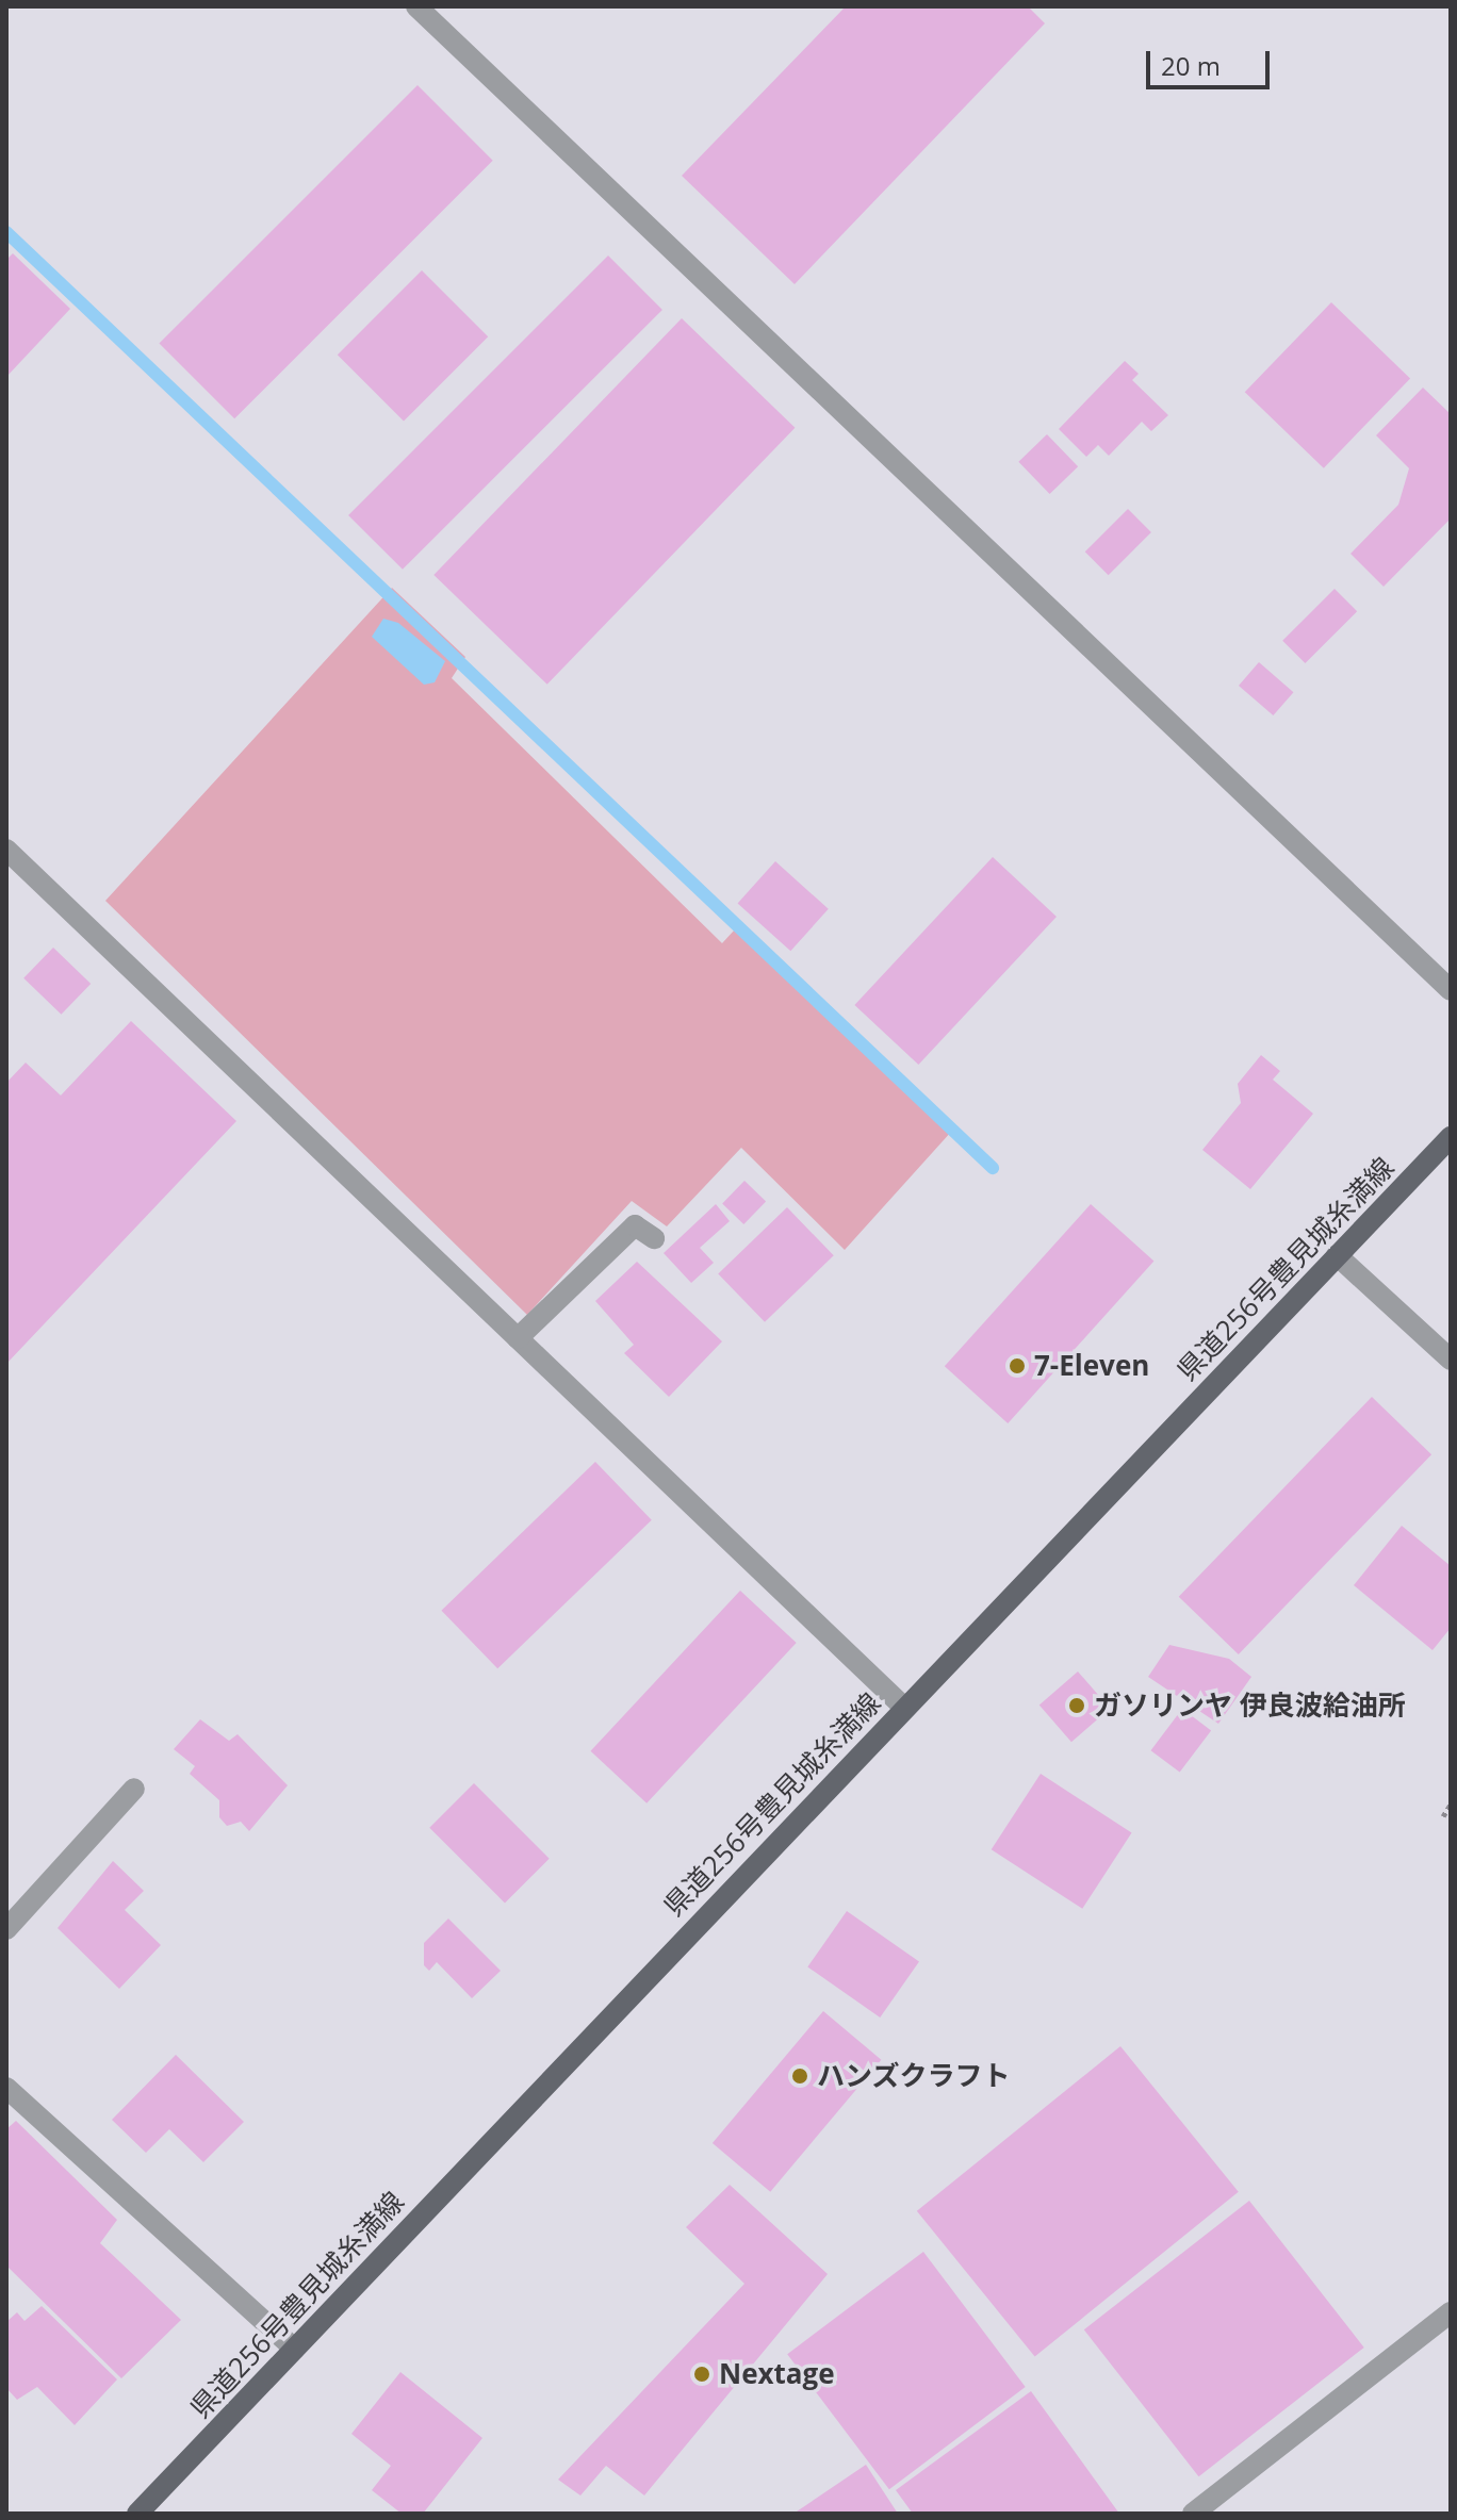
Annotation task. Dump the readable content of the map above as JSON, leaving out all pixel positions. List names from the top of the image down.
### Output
{
  "streets": {
    "main road": ["県道256号豊見城糸満線"]
  },
  "places": [
    "7-Eleven",
    "ガソリンヤ 伊良波給油所",
    "ハンズクラフト",
    "Nextage"
  ],
  "scale_bar": "20 m"
}
